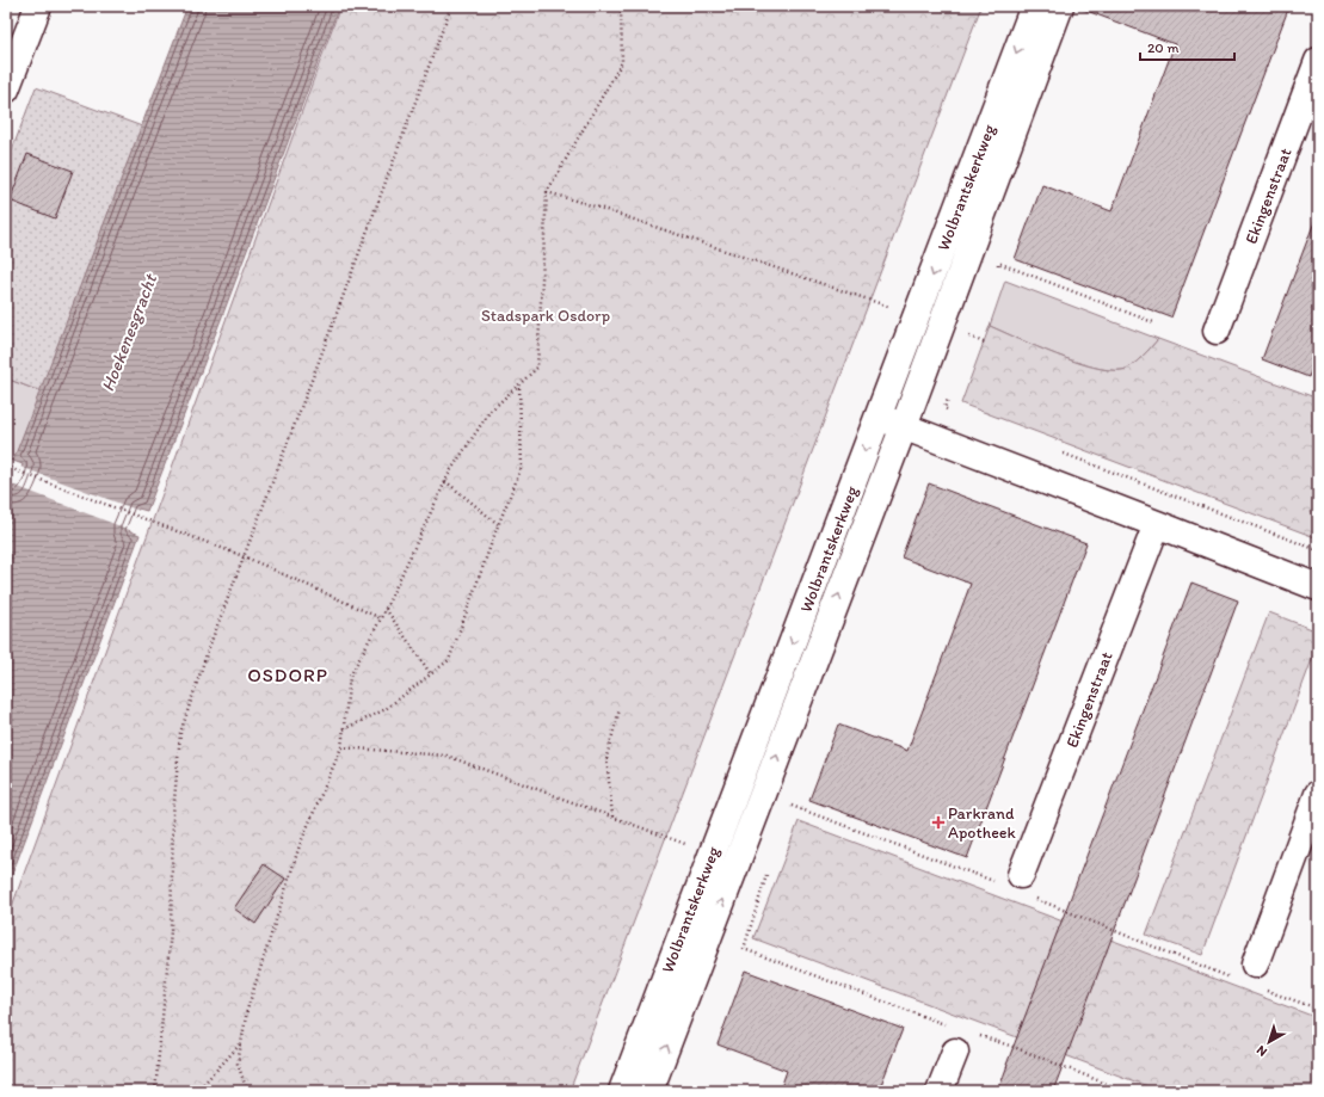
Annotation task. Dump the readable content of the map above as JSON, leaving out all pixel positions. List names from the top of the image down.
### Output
{
  "streets": {
    "street": ["Wolbrantskerkweg", "Ekingenstraat"]
  },
  "districts": ["OSDORP"],
  "water": ["Hoekenesgracht"],
  "parks": ["Stadspark Osdorp"],
  "places": {
    "health": ["Parkrand Apotheek"]
  },
  "scale_bar": "20 m",
  "north": "bottom left"
}
